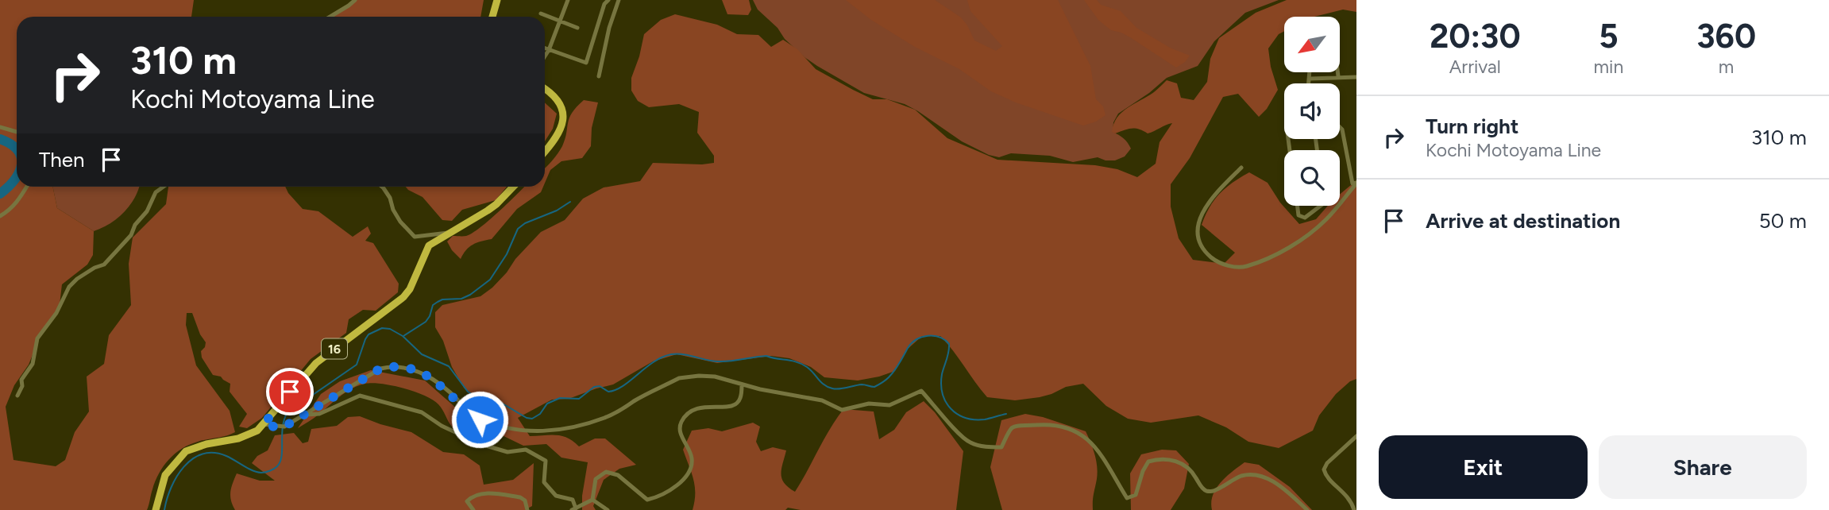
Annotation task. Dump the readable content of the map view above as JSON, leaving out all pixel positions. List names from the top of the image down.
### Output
{
  "streets": {
    "main road": ["16"]
  },
  "north": "bottom left",
  "page": {
    "eta": [
      "20:30",
      "Arrival",
      "5",
      "min",
      "360",
      "m"
    ],
    "turn": ["310 m", "Kochi Motoyama Line"],
    "list": [
      {
        "name": "Turn right",
        "note": "Kochi Motoyama Line",
        "value": "310 m"
      },
      {
        "name": "Arrive at destination",
        "value": "50 m"
      }
    ],
    "then": "Then",
    "buttons": ["Exit", "Share"]
  }
}
